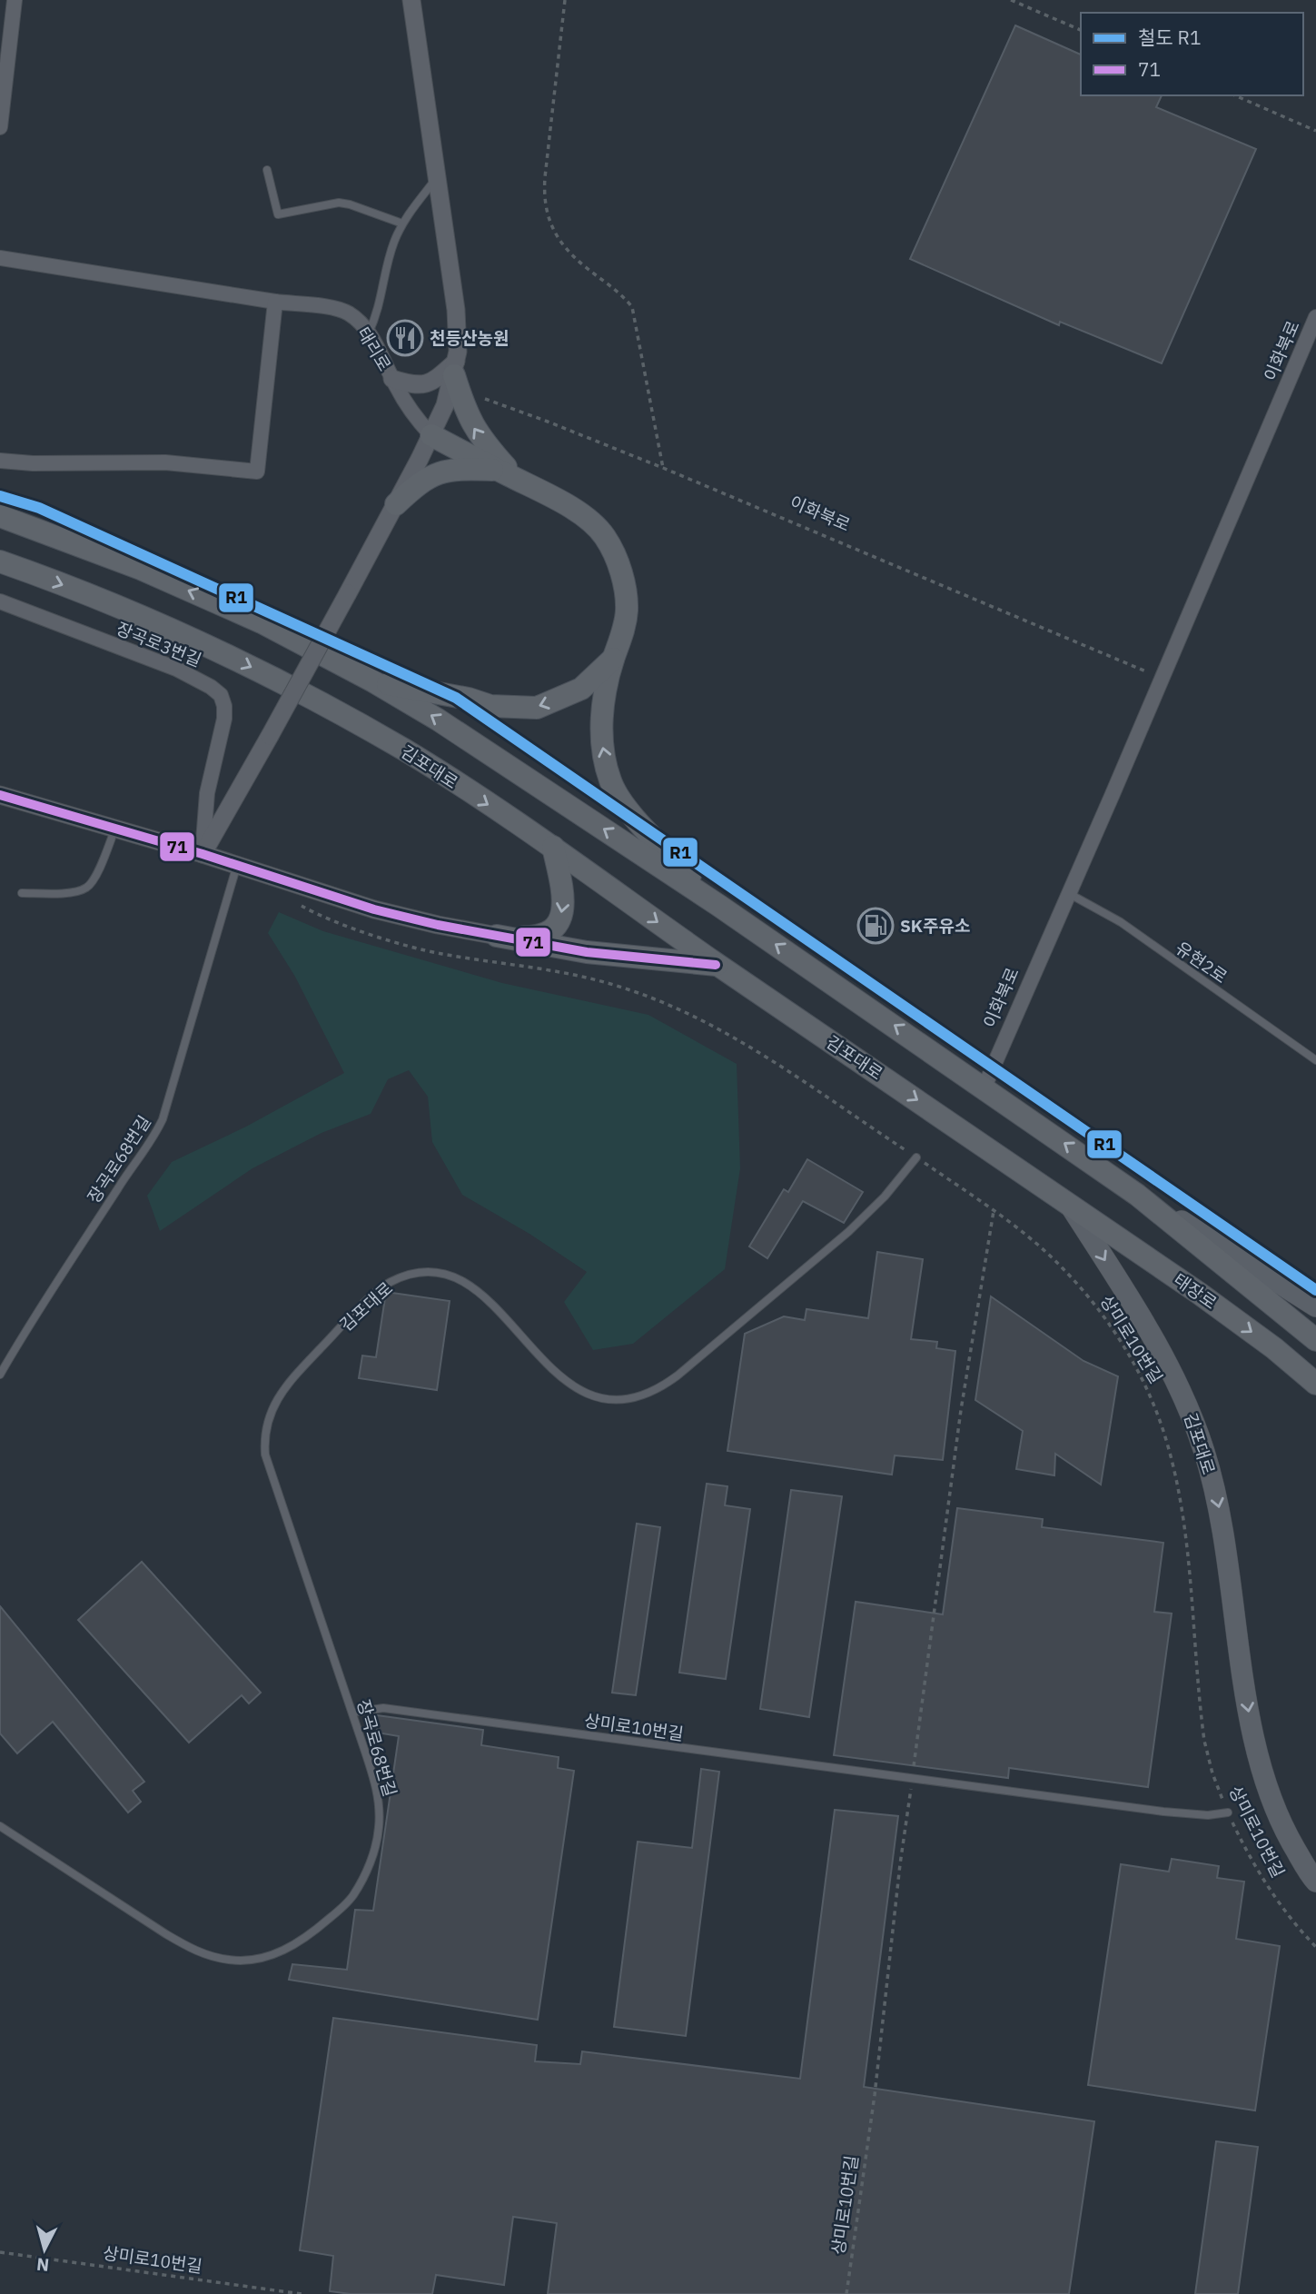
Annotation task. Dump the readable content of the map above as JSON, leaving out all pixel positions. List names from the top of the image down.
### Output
{
  "streets": {
    "main road": ["김포대로", "태장로"],
    "street": ["태리로", "이화북로", "장곡로3번길"],
    "lane": ["유현2로", "장곡로68번길", "상미로10번길"]
  },
  "crossings": [
    ["이화북로", "유현2로"],
    ["김포대로", "장곡로68번길"],
    ["김포대로", "태장로"],
    ["장곡로68번길", "상미로10번길"]
  ],
  "places": {
    "restaurant": ["천등산농원"],
    "fuel station": ["SK주유소"]
  },
  "lines": ["rail line R1", "transit line 71"],
  "legend": ["철도 R1", "71"],
  "north": "bottom"
}
